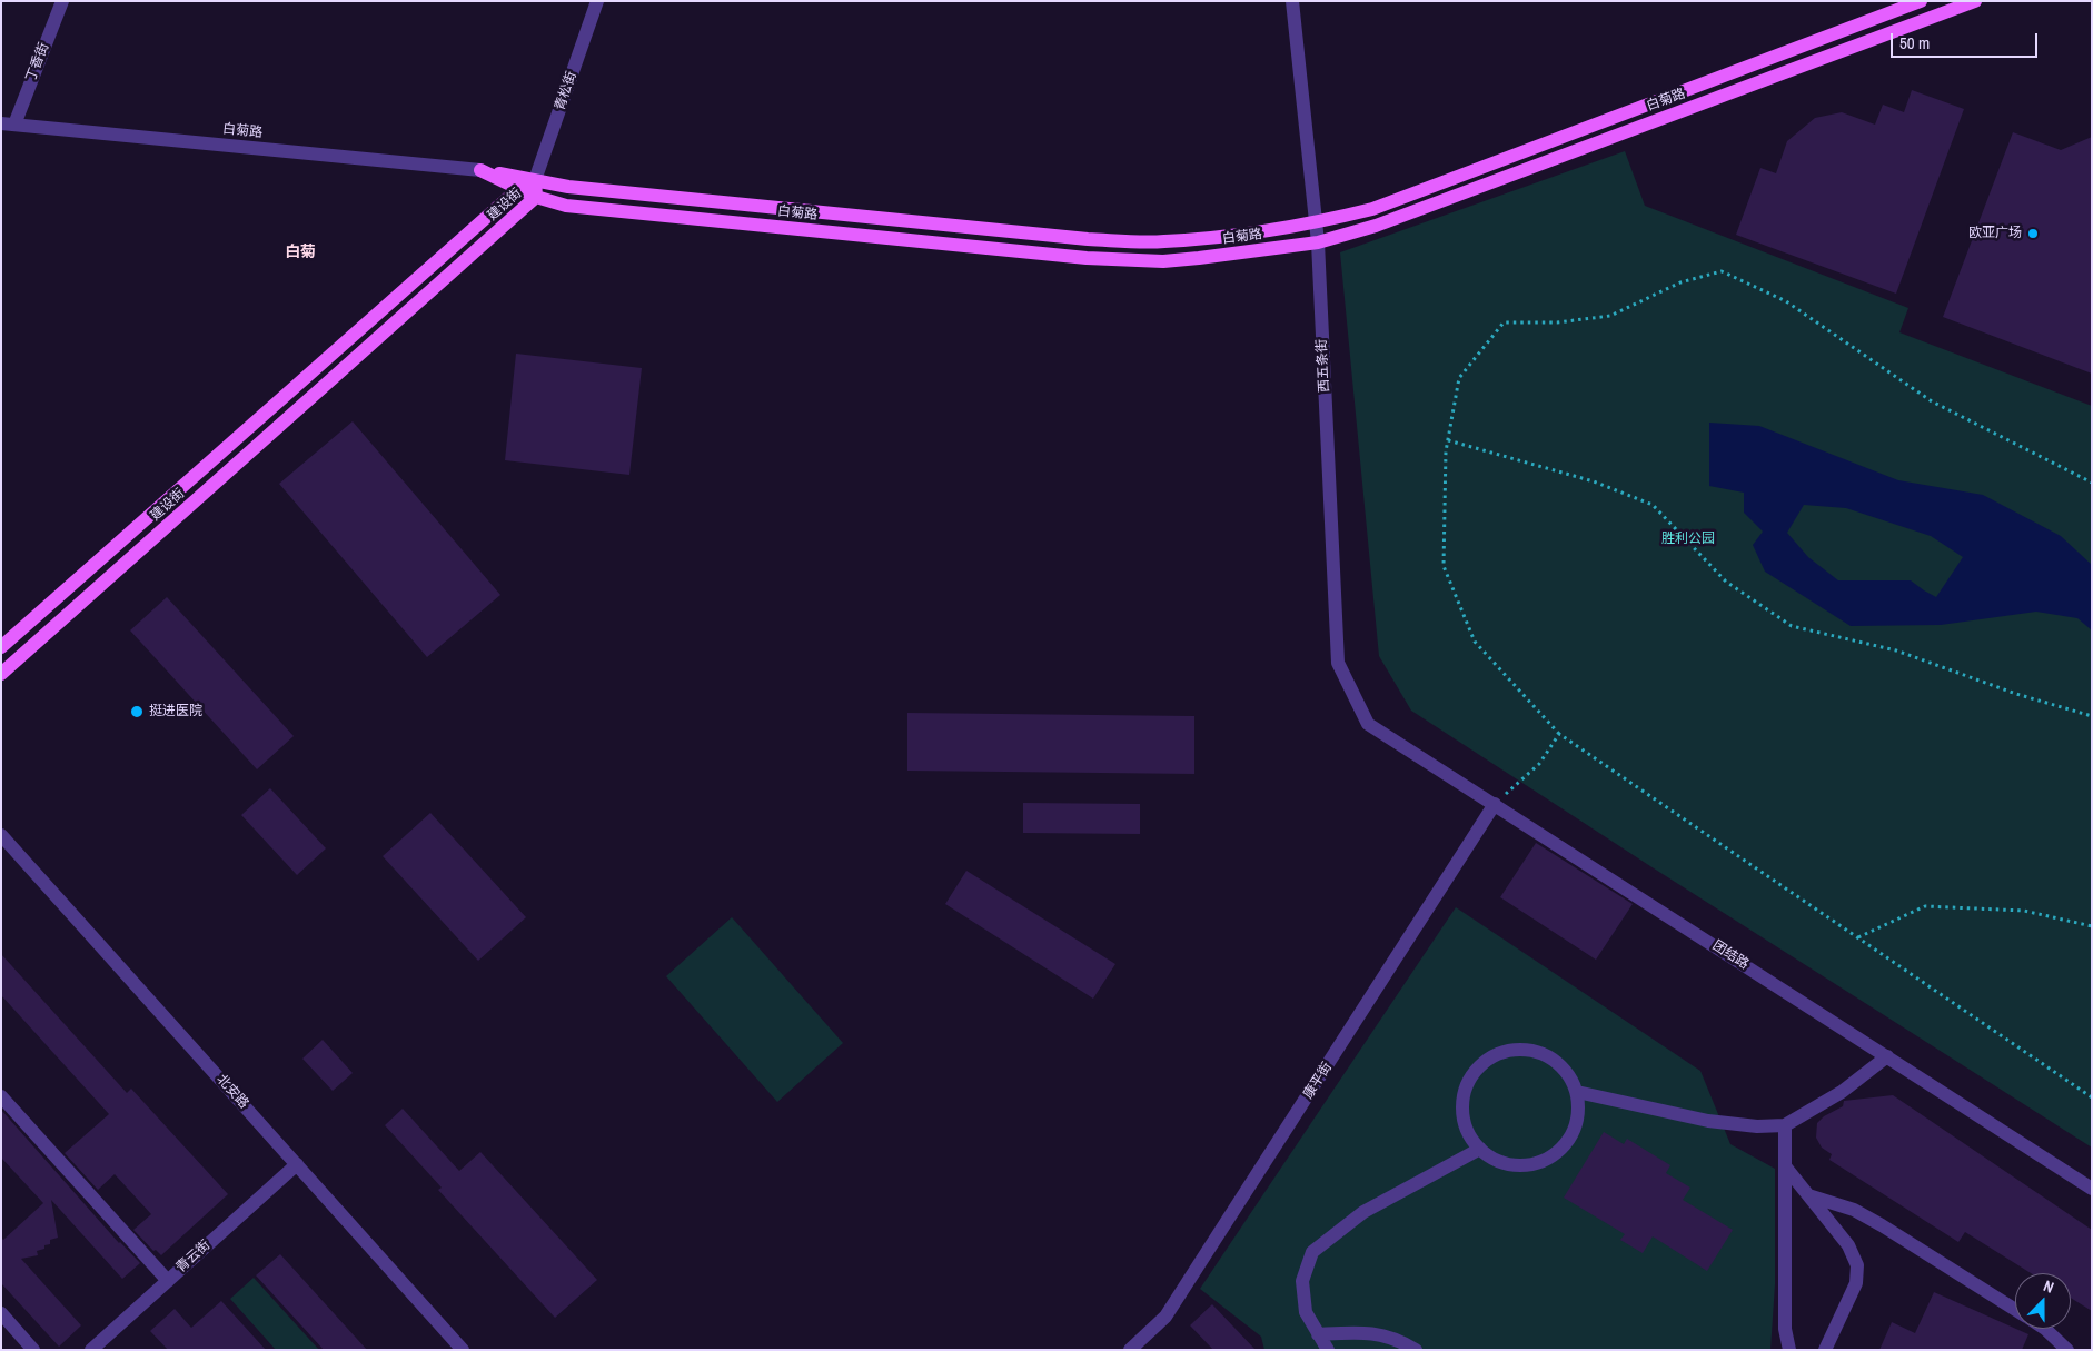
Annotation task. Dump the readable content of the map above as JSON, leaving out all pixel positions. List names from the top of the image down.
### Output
{
  "streets": {
    "main road": ["白菊路", "建设街"],
    "street": [
      "丁香街",
      "青松街",
      "西五条街",
      "团结路",
      "康平街",
      "北安路",
      "青云街"
    ]
  },
  "crossings": [
    ["丁香街", "白菊路"],
    ["青松街", "白菊路"],
    ["青松街", "建设街"],
    ["白菊路", "建设街"],
    ["白菊路", "西五条街"],
    ["西五条街", "团结路"],
    ["团结路", "康平街"],
    ["北安路", "青云街"]
  ],
  "districts": ["白菊"],
  "parks": ["胜利公园"],
  "places": ["欧亚广场", "挺进医院"],
  "scale_bar": "50 m",
  "north": "top"
}
